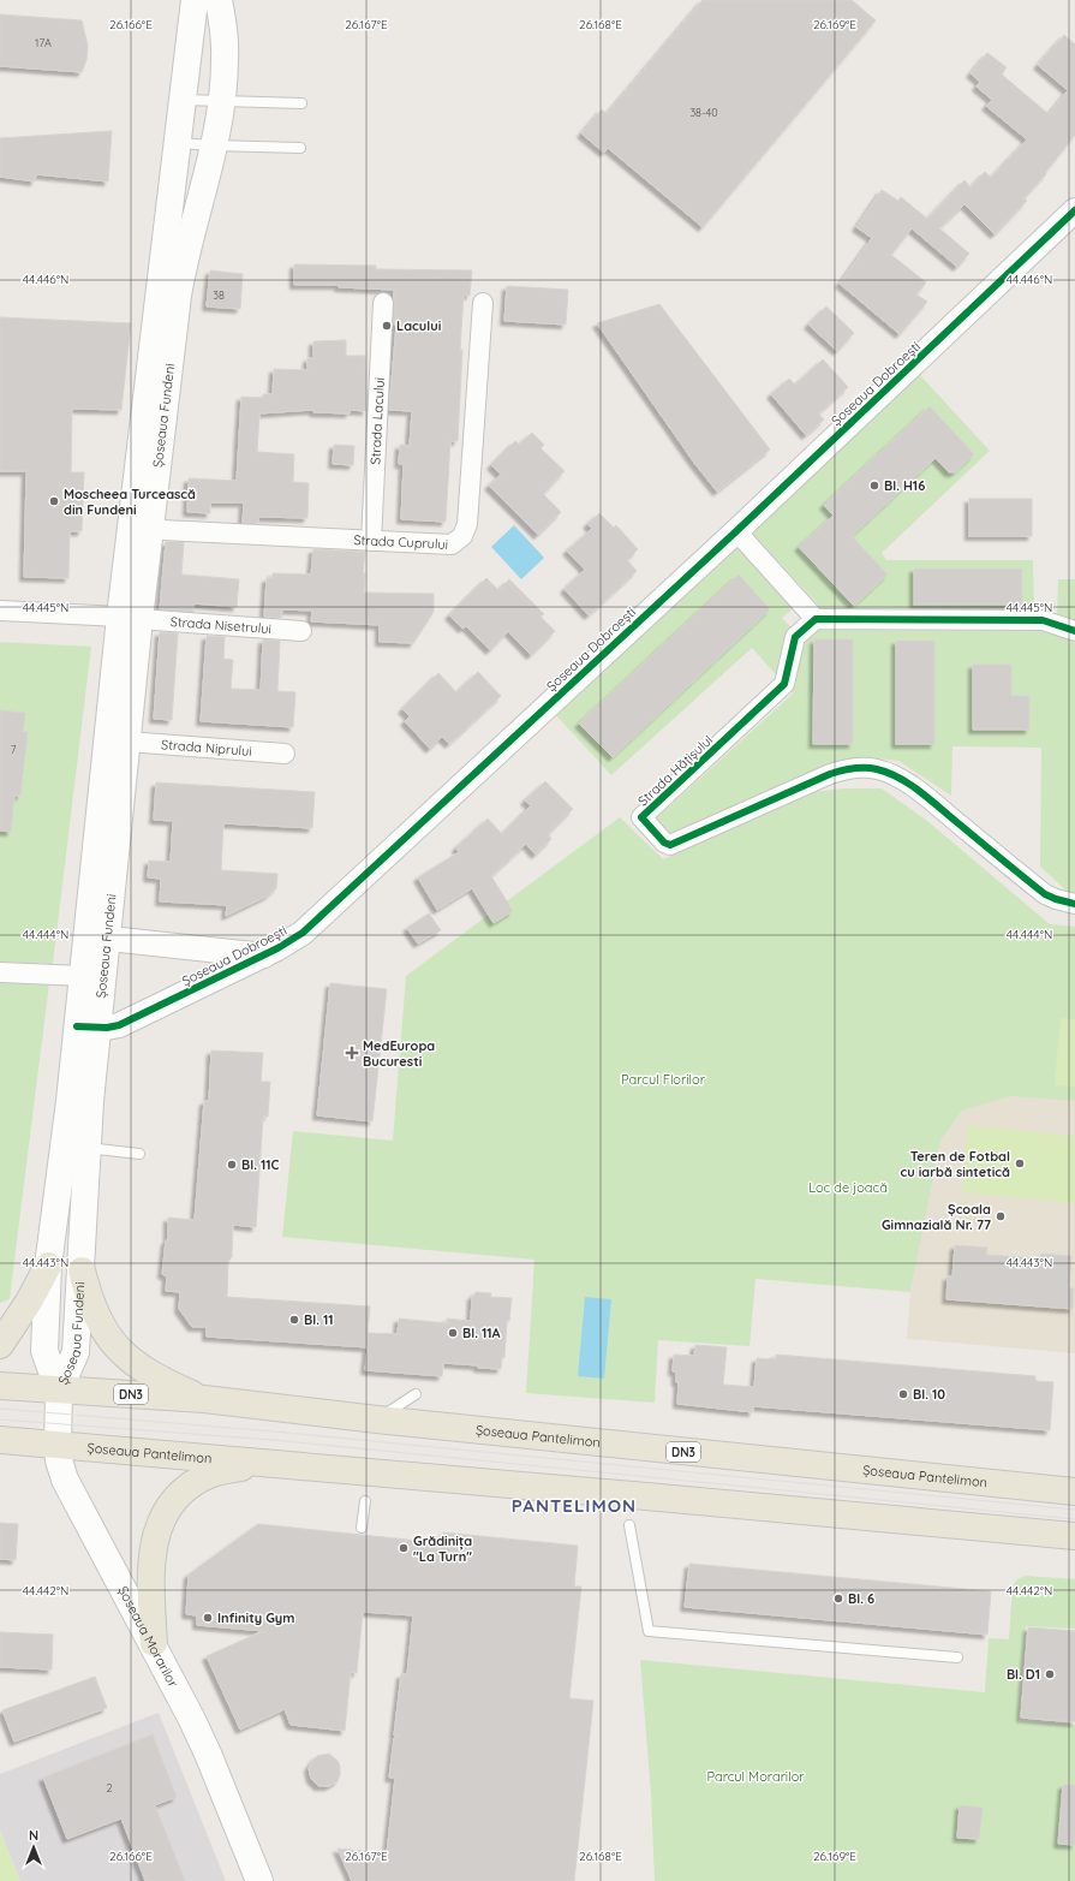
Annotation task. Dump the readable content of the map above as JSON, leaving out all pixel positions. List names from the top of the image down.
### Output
{
  "streets": {
    "main road": [
      "Șoseaua Fundeni",
      "DN3",
      "Șoseaua Pantelimon",
      "Șoseaua Morarilor"
    ],
    "street": [
      "Șoseaua Dobroești",
      "Strada Lacului",
      "Strada Cuprului",
      "Strada Nisetrului",
      "Strada Niprului",
      "Strada Hățișului"
    ]
  },
  "crossings": [
    ["Șoseaua Dobroești", "Șoseaua Fundeni"],
    ["Șoseaua Fundeni", "Strada Cuprului"],
    ["Șoseaua Fundeni", "Strada Nisetrului"],
    ["Șoseaua Fundeni", "Strada Niprului"],
    ["Șoseaua Fundeni", "Șoseaua Pantelimon"],
    ["Șoseaua Fundeni", "Șoseaua Morarilor"],
    ["Strada Lacului", "Strada Cuprului"],
    ["Șoseaua Pantelimon", "Șoseaua Morarilor"]
  ],
  "districts": ["PANTELIMON"],
  "parks": ["Parcul Florilor", "Loc de joacă", "Parcul Morarilor"],
  "places": {
    "other": [
      "Lacului",
      "Bl. H16",
      "Moscheea Turcească din Fundeni",
      "Teren de Fotbal cu iarbă sintetică",
      "Bl. 11C",
      "Școala Gimnazială Nr. 77",
      "Bl. 11",
      "Bl. 11A",
      "Bl. 10",
      "Grădinița \"La Turn\"",
      "Bl. 6",
      "Infinity Gym",
      "Bl. D1"
    ],
    "health": ["MedEuropa Bucuresti"]
  },
  "house_numbers": [
    "17A",
    "38-40",
    "38",
    "7",
    "2"
  ],
  "north": "top",
  "coordinates": [
    "26.166°E",
    "26.167°E",
    "26.168°E",
    "26.169°E",
    "44.446°N",
    "44.445°N",
    "44.444°N",
    "44.443°N",
    "44.442°N"
  ]
}
